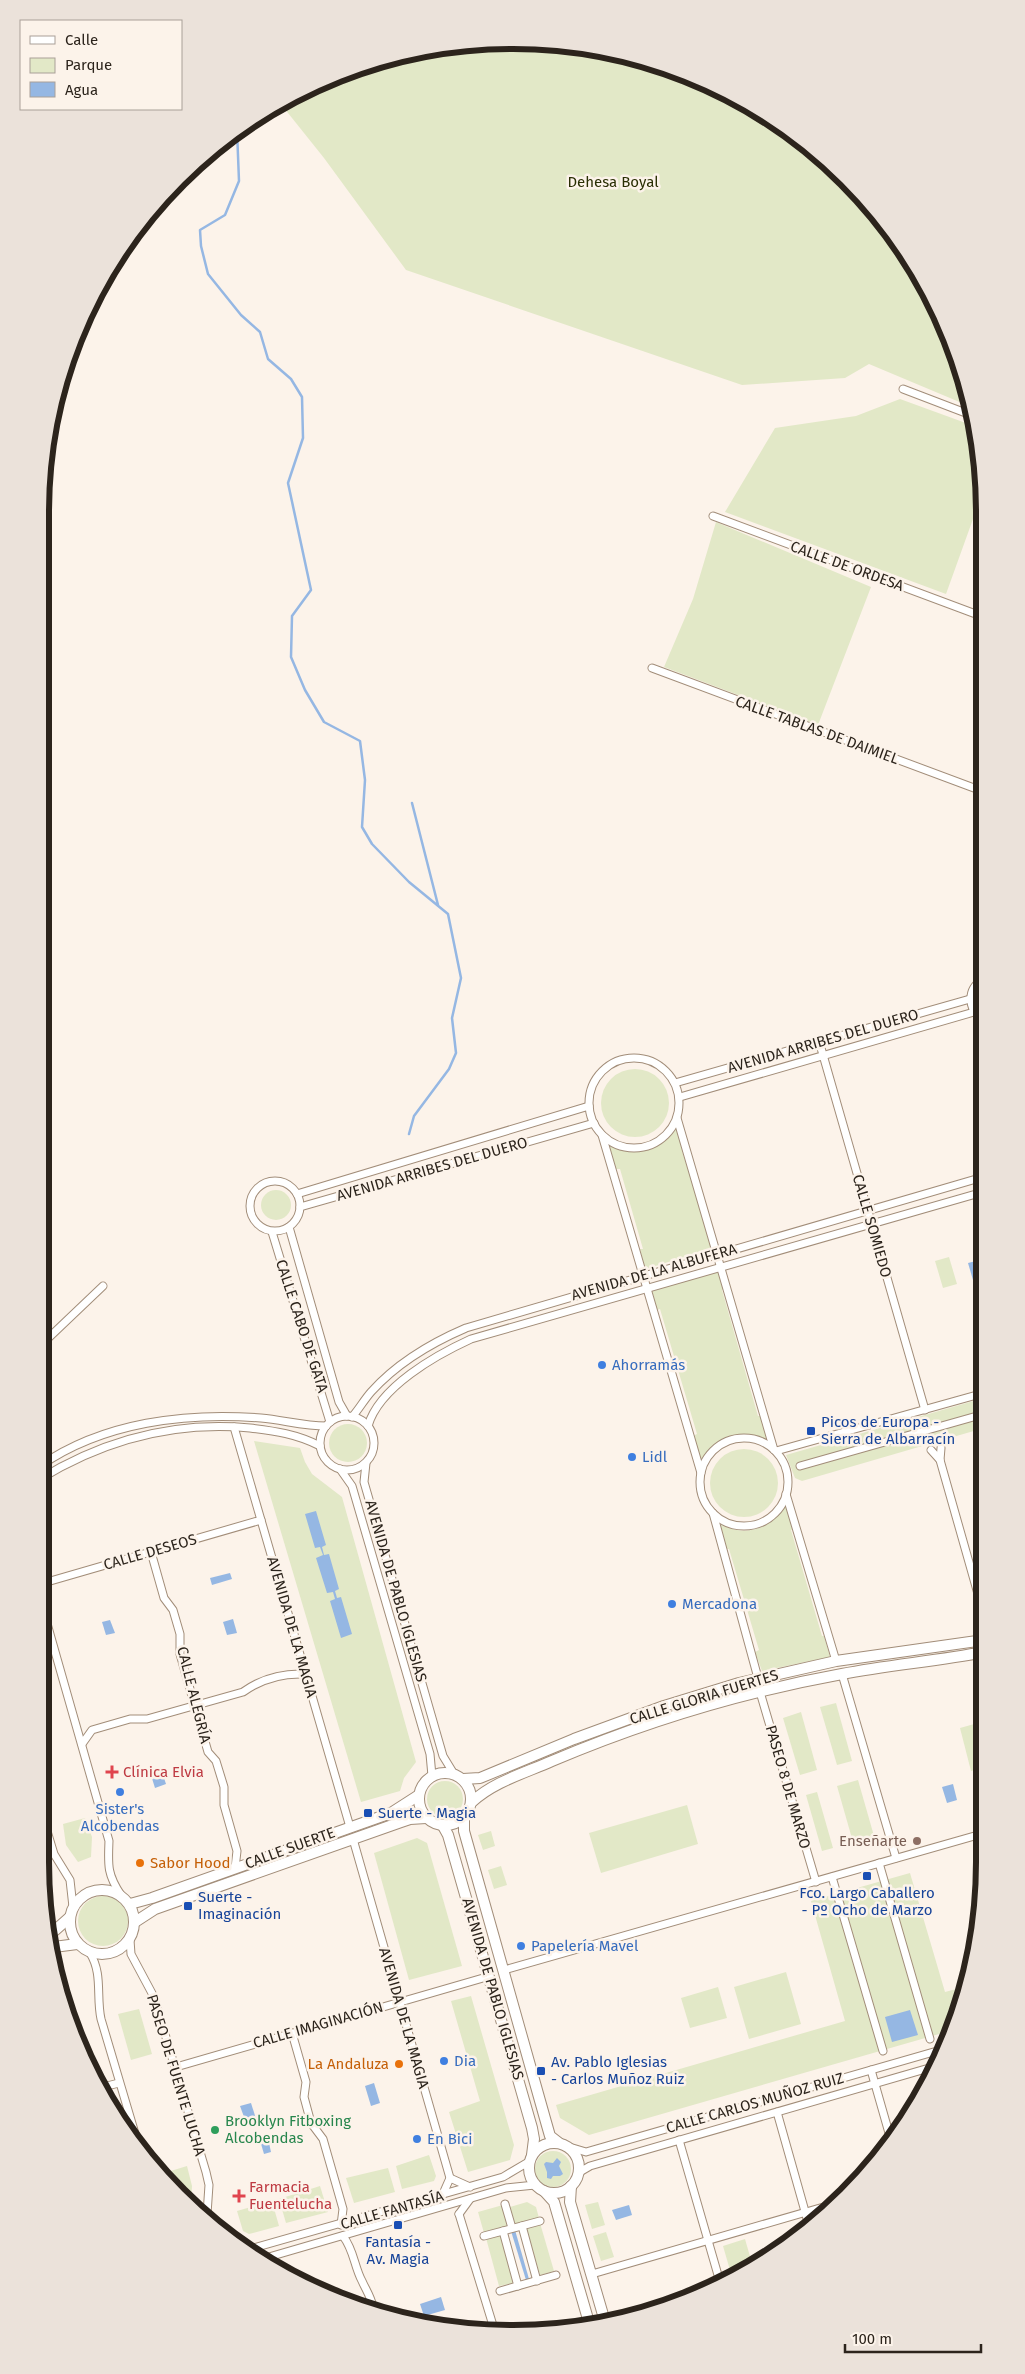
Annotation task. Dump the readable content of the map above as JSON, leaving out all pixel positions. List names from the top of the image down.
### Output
{
  "streets": {
    "main road": ["AVENIDA DE PABLO IGLESIAS", "CALLE GLORIA FUERTES", "CALLE SUERTE"],
    "street": [
      "CALLE DE ORDESA",
      "CALLE TABLAS DE DAIMIEL",
      "AVENIDA ARRIBES DEL DUERO",
      "CALLE SOMIEDO",
      "AVENIDA DE LA ALBUFERA",
      "CALLE CABO DE GATA",
      "CALLE DESEOS",
      "AVENIDA DE LA MAGIA",
      "CALLE ALEGRÍA",
      "PASEO 8 DE MARZO",
      "CALLE IMAGINACIÓN",
      "PASEO DE FUENTE LUCHA",
      "CALLE CARLOS MUÑOZ RUIZ",
      "CALLE FANTASÍA"
    ]
  },
  "crossings": [
    ["AVENIDA ARRIBES DEL DUERO", "CALLE SOMIEDO"],
    ["AVENIDA ARRIBES DEL DUERO", "CALLE CABO DE GATA"],
    ["CALLE SOMIEDO", "AVENIDA DE LA ALBUFERA"],
    ["AVENIDA DE LA ALBUFERA", "CALLE CABO DE GATA"],
    ["AVENIDA DE LA ALBUFERA", "AVENIDA DE PABLO IGLESIAS"],
    ["CALLE CABO DE GATA", "AVENIDA DE PABLO IGLESIAS"],
    ["CALLE DESEOS", "AVENIDA DE LA MAGIA"],
    ["CALLE DESEOS", "CALLE ALEGRÍA"],
    ["AVENIDA DE PABLO IGLESIAS", "CALLE GLORIA FUERTES"],
    ["AVENIDA DE PABLO IGLESIAS", "CALLE SUERTE"],
    ["AVENIDA DE PABLO IGLESIAS", "CALLE IMAGINACIÓN"],
    ["AVENIDA DE PABLO IGLESIAS", "CALLE CARLOS MUÑOZ RUIZ"],
    ["AVENIDA DE PABLO IGLESIAS", "CALLE FANTASÍA"],
    ["AVENIDA DE LA MAGIA", "CALLE SUERTE"],
    ["AVENIDA DE LA MAGIA", "CALLE IMAGINACIÓN"],
    ["CALLE ALEGRÍA", "CALLE SUERTE"],
    ["CALLE GLORIA FUERTES", "PASEO 8 DE MARZO"],
    ["CALLE GLORIA FUERTES", "CALLE SUERTE"],
    ["CALLE SUERTE", "PASEO DE FUENTE LUCHA"],
    ["CALLE IMAGINACIÓN", "PASEO DE FUENTE LUCHA"],
    ["CALLE CARLOS MUÑOZ RUIZ", "CALLE FANTASÍA"]
  ],
  "parks": ["Dehesa Boyal"],
  "places": {
    "other": [
      "Ahorramás",
      "Lidl",
      "Mercadona",
      "Sister's Alcobendas",
      "Enseñarte",
      "Sabor Hood",
      "Papelería Mavel",
      "Dia",
      "La Andaluza",
      "Brooklyn Fitboxing Alcobendas",
      "En Bici"
    ],
    "transit": [
      "Picos de Europa - Sierra de Albarracín",
      "Suerte - Magia",
      "Fco. Largo Caballero - Pº Ocho de Marzo",
      "Suerte - Imaginación",
      "Av. Pablo Iglesias - Carlos Muñoz Ruiz",
      "Fantasía - Av. Magia"
    ],
    "health": ["Clínica Elvia", "Farmacia Fuentelucha"]
  },
  "legend": ["Calle", "Parque", "Agua"],
  "scale_bar": "100 m"
}
